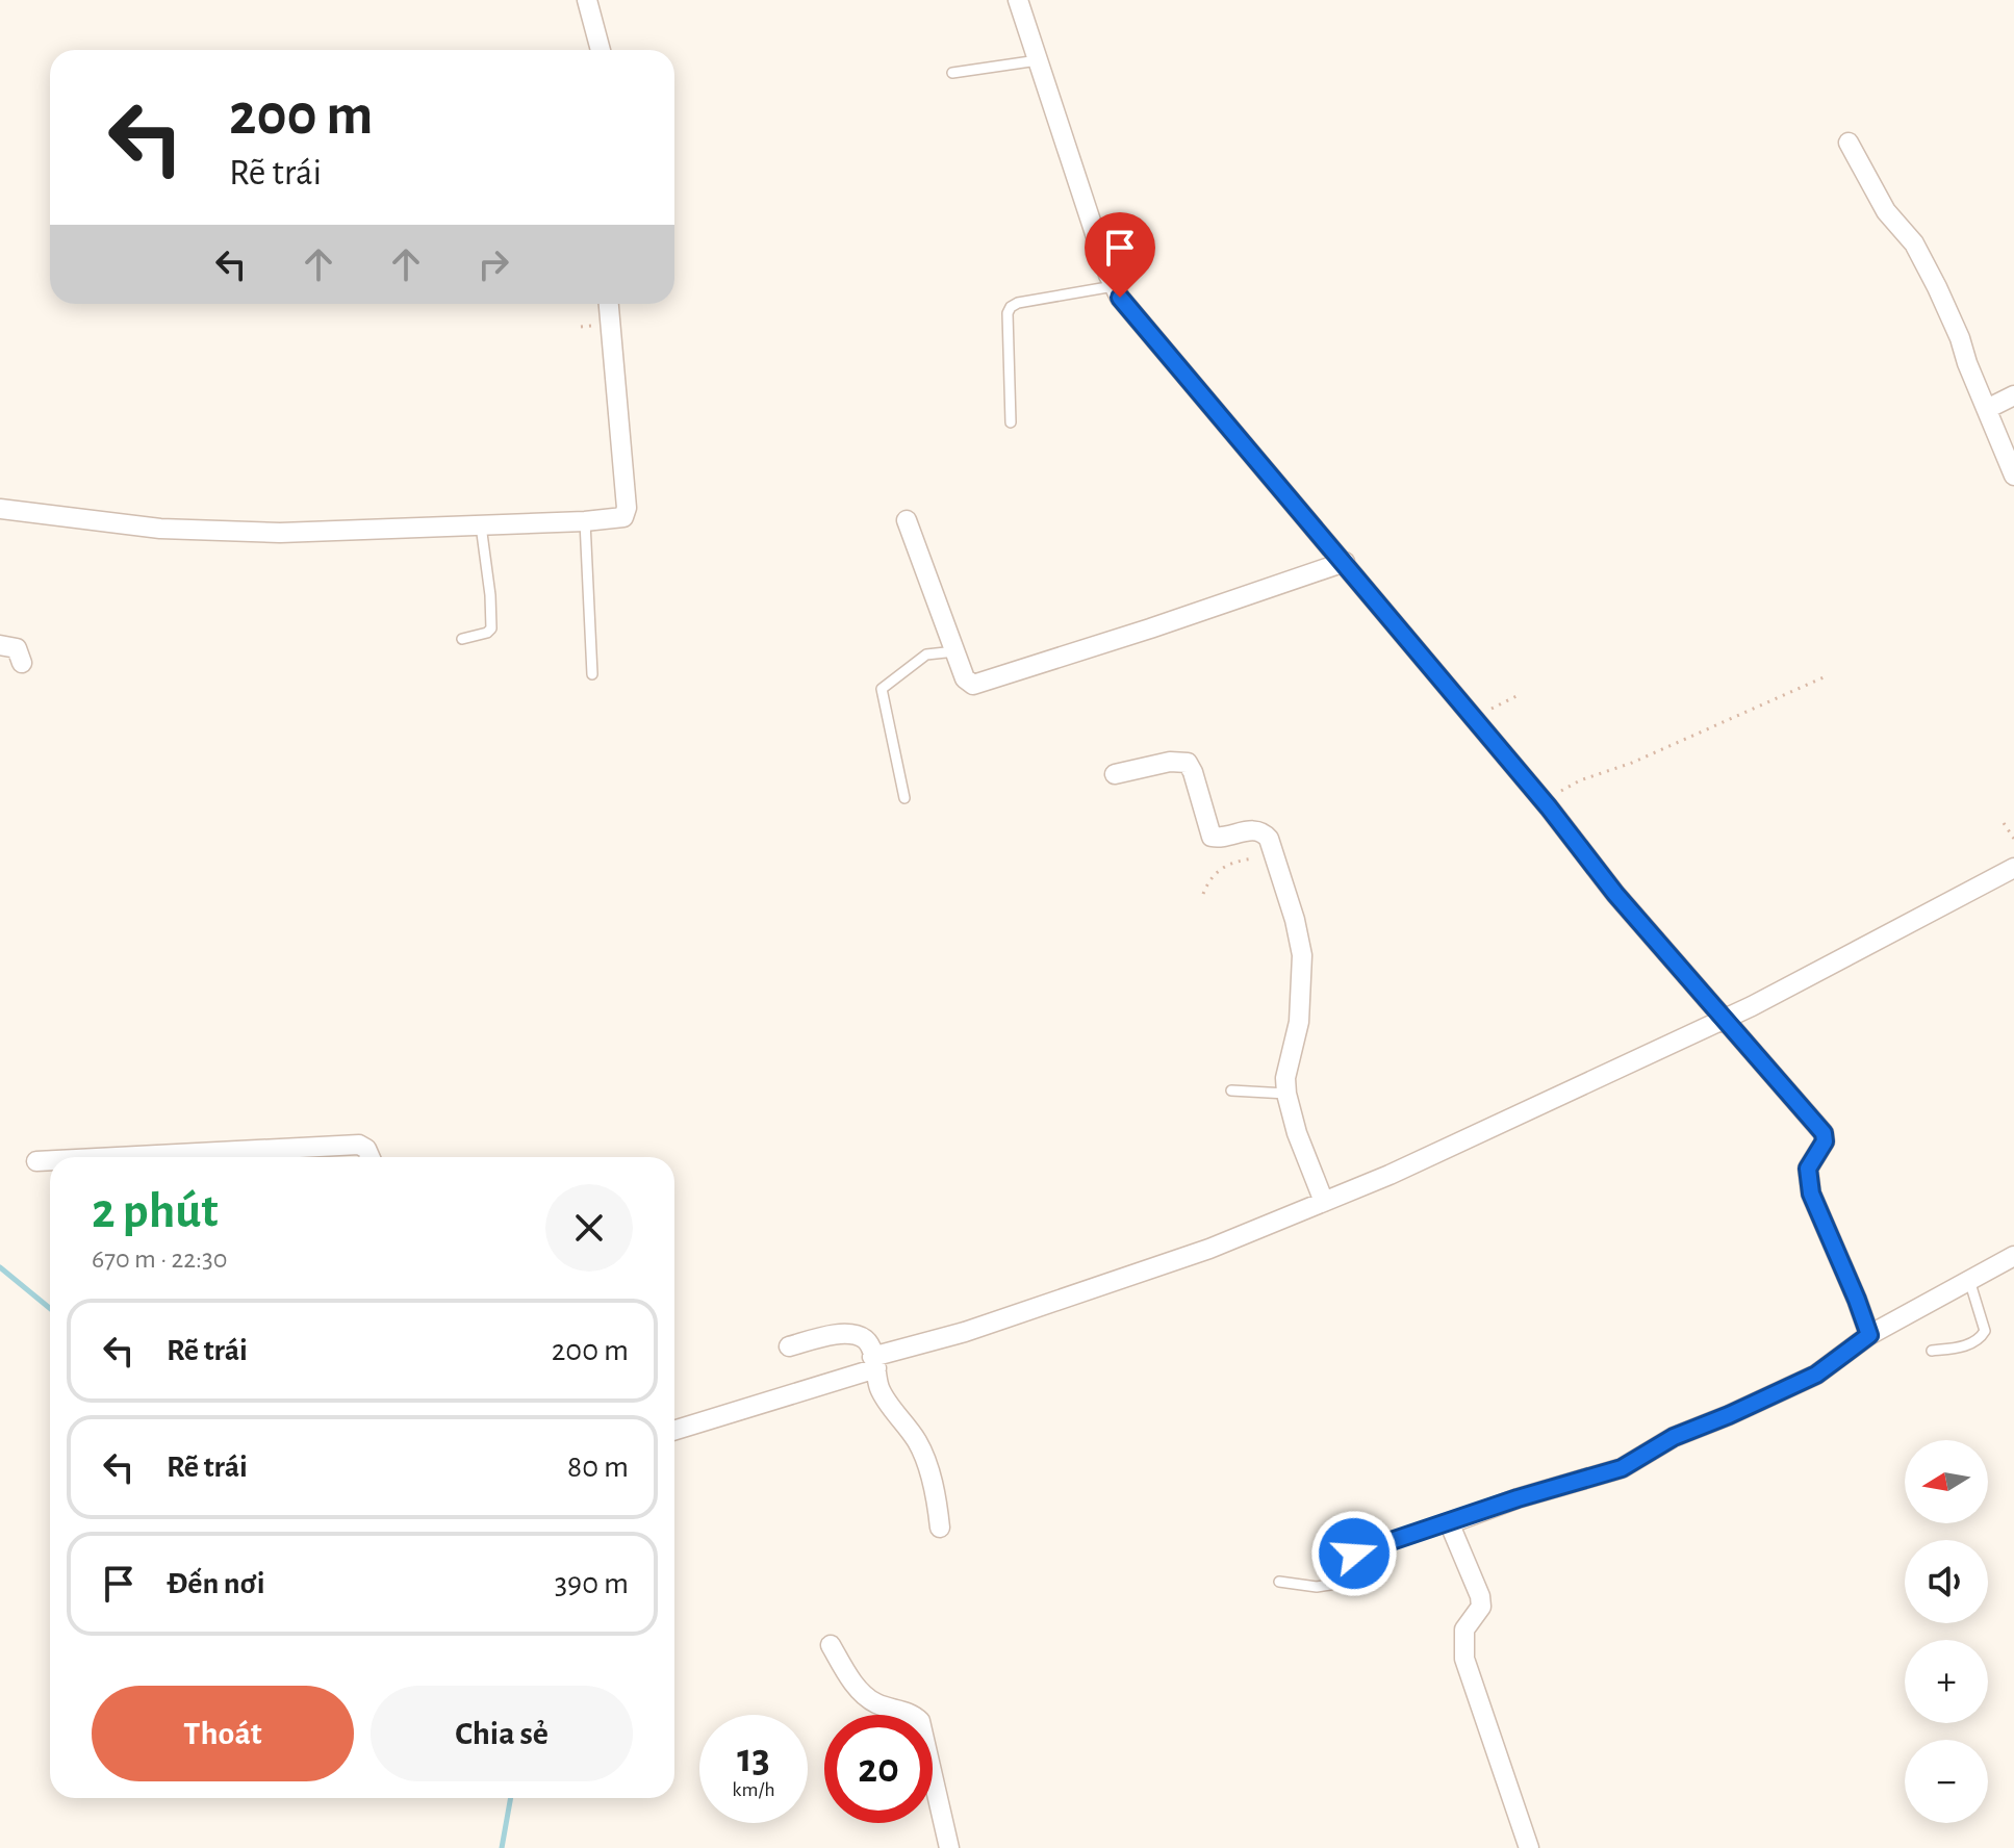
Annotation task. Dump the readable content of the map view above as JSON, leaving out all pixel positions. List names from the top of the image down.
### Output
{
  "north": "left",
  "page": {
    "turn": ["200 m", "Rẽ trái"],
    "heading": ["2 phút", "670 m · 22:30"],
    "list": [
      {
        "name": "Rẽ trái",
        "value": "200 m"
      },
      {
        "name": "Rẽ trái",
        "value": "80 m"
      },
      {
        "name": "Đến nơi",
        "value": "390 m"
      }
    ],
    "map_buttons": ["+", "−"],
    "buttons": ["Thoát", "Chia sẻ"],
    "speed": "13 km/h",
    "limit": "20"
  }
}
